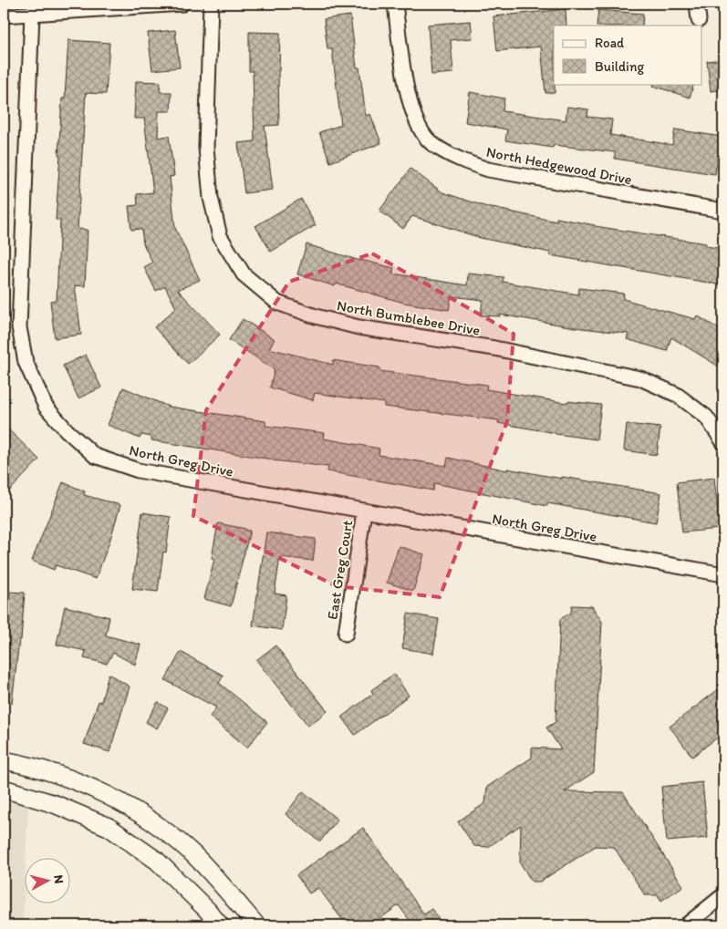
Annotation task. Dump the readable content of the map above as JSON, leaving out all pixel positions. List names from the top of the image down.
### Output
{
  "streets": {
    "street": [
      "North Hedgewood Drive",
      "North Bumblebee Drive",
      "North Greg Drive",
      "East Greg Court"
    ]
  },
  "crossings": [
    ["North Greg Drive", "East Greg Court"]
  ],
  "legend": ["Road", "Building"],
  "north": "right"
}
